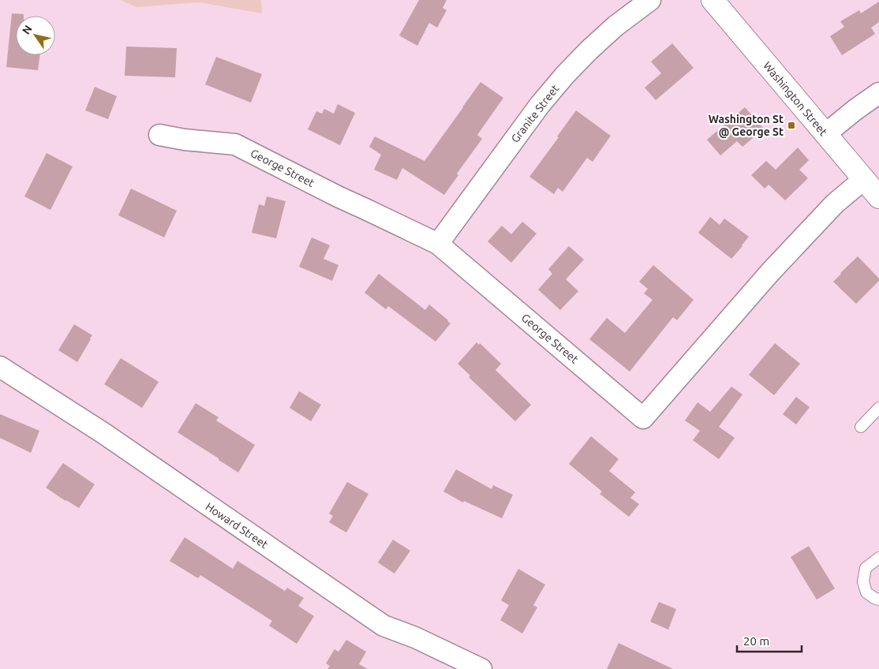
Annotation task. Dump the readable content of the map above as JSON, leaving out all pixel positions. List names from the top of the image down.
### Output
{
  "streets": {
    "main road": ["Washington Street"],
    "street": ["Granite Street", "George Street", "Howard Street"]
  },
  "crossings": [
    ["Washington Street", "George Street"],
    ["Granite Street", "George Street"]
  ],
  "places": {
    "transit": ["Washington St @ George St"]
  },
  "scale_bar": "20 m",
  "north": "top left"
}
